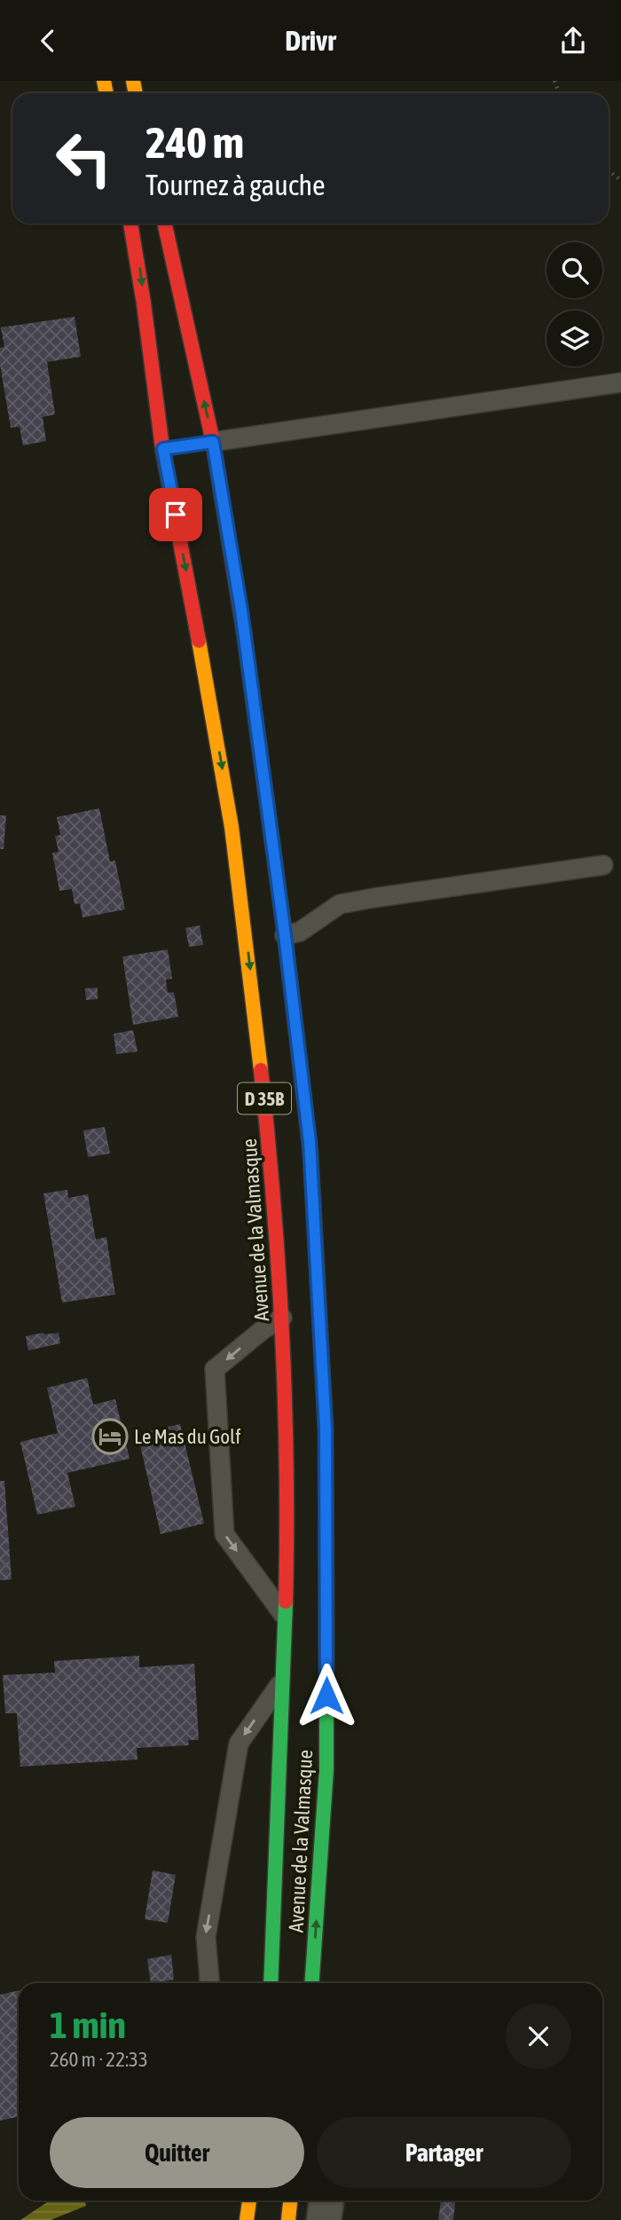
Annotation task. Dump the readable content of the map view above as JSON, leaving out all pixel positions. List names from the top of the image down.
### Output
{
  "streets": {
    "main road": ["D 35B", "Avenue de la Valmasque"]
  },
  "places": {
    "hotel": ["Le Mas du Golf"]
  },
  "page": {
    "header": "Drivr",
    "turn": ["240 m", "Tournez à gauche"],
    "heading": ["1 min", "260 m · 22:33"],
    "buttons": ["Quitter", "Partager"]
  }
}
